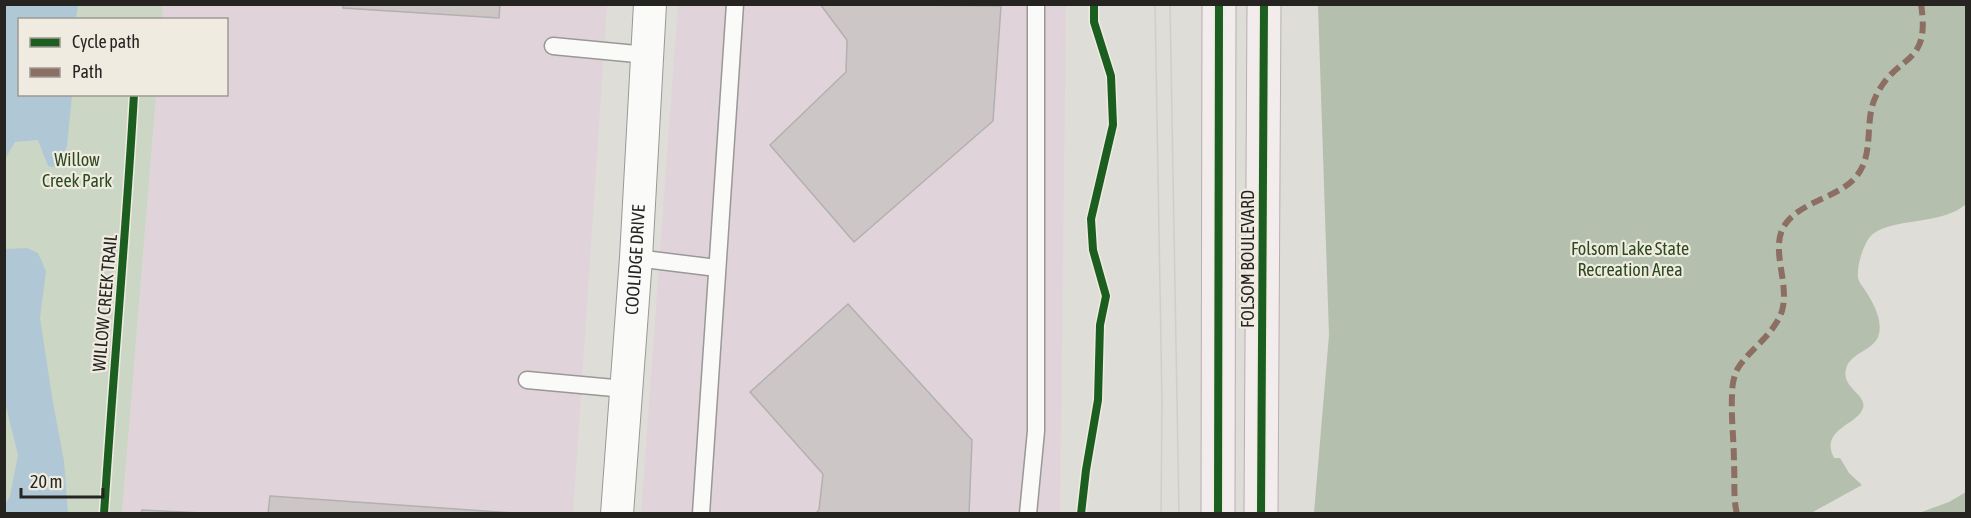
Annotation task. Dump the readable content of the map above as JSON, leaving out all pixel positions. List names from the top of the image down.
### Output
{
  "streets": {
    "main road": ["FOLSOM BOULEVARD"],
    "street": ["COOLIDGE DRIVE"],
    "cycle path": ["WILLOW CREEK TRAIL"]
  },
  "parks": ["Willow Creek Park", "Folsom Lake State Recreation Area"],
  "legend": ["Cycle path", "Path"],
  "scale_bar": "20 m"
}
